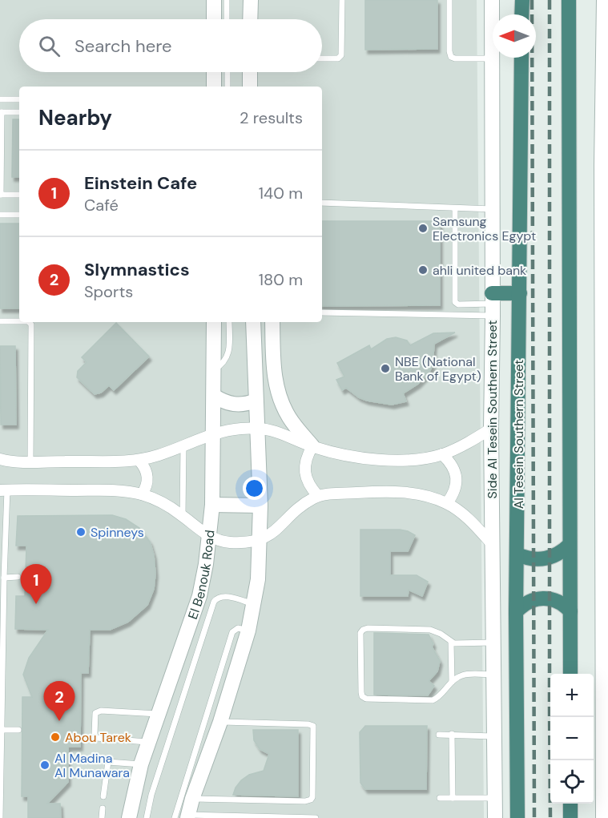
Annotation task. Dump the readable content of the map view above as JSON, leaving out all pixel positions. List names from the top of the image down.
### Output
{
  "streets": {
    "highway": ["Al Tesein Southern Street"],
    "street": ["Side Al Tesein Southern Street", "El Benouk Road"]
  },
  "places": [
    "Samsung Electronics Egypt",
    "ahli united bank",
    "NBE (National Bank of Egypt)",
    "Spinneys",
    "Abou Tarek",
    "Al Madina Al Munawara"
  ],
  "north": "left",
  "page": {
    "search": "Search here",
    "heading": ["Nearby", "2 results"],
    "list": [
      {
        "mark": "1",
        "name": "Einstein Cafe",
        "note": "Café",
        "value": "140 m"
      },
      {
        "mark": "2",
        "name": "Slymnastics",
        "note": "Sports",
        "value": "180 m"
      }
    ],
    "pins": ["1", "2"],
    "map_buttons": ["+", "−"]
  }
}
